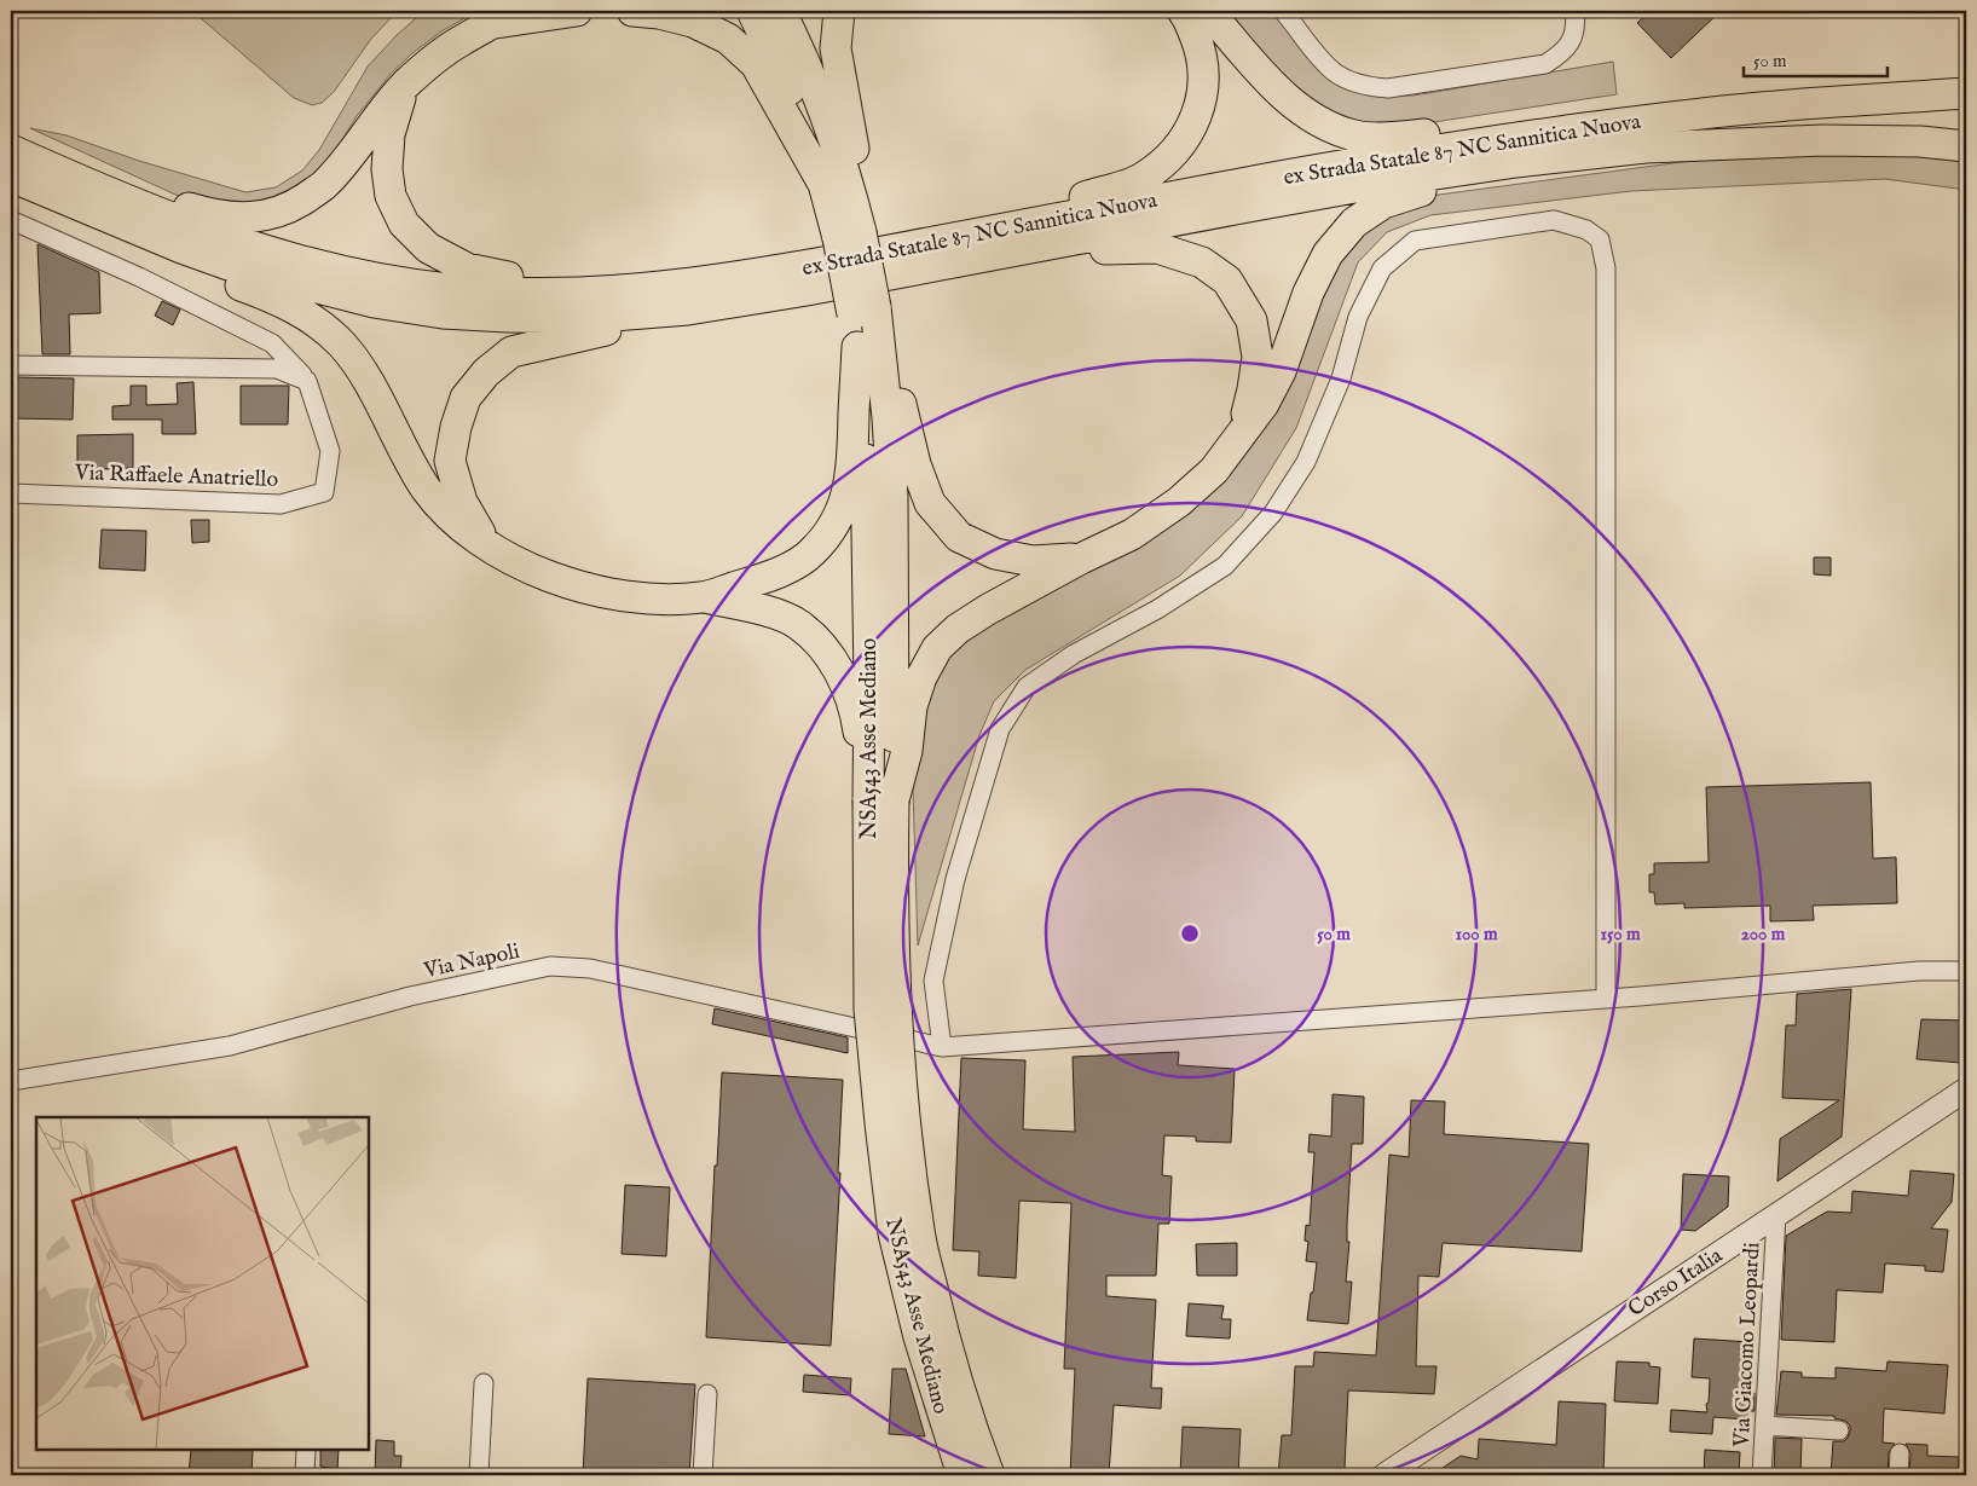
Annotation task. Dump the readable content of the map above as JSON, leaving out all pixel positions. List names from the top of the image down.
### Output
{
  "streets": {
    "highway": ["ex Strada Statale 87 NC Sannitica Nuova", "NSA543 Asse Mediano"],
    "street": [
      "Via Raffaele Anatriello",
      "Via Napoli",
      "Corso Italia",
      "Via Giacomo Leopardi"
    ]
  },
  "crossings": [
    ["Corso Italia", "Via Giacomo Leopardi"]
  ],
  "scale_bar": "50 m",
  "rings": [
    "50 m",
    "100 m",
    "150 m",
    "200 m"
  ]
}
